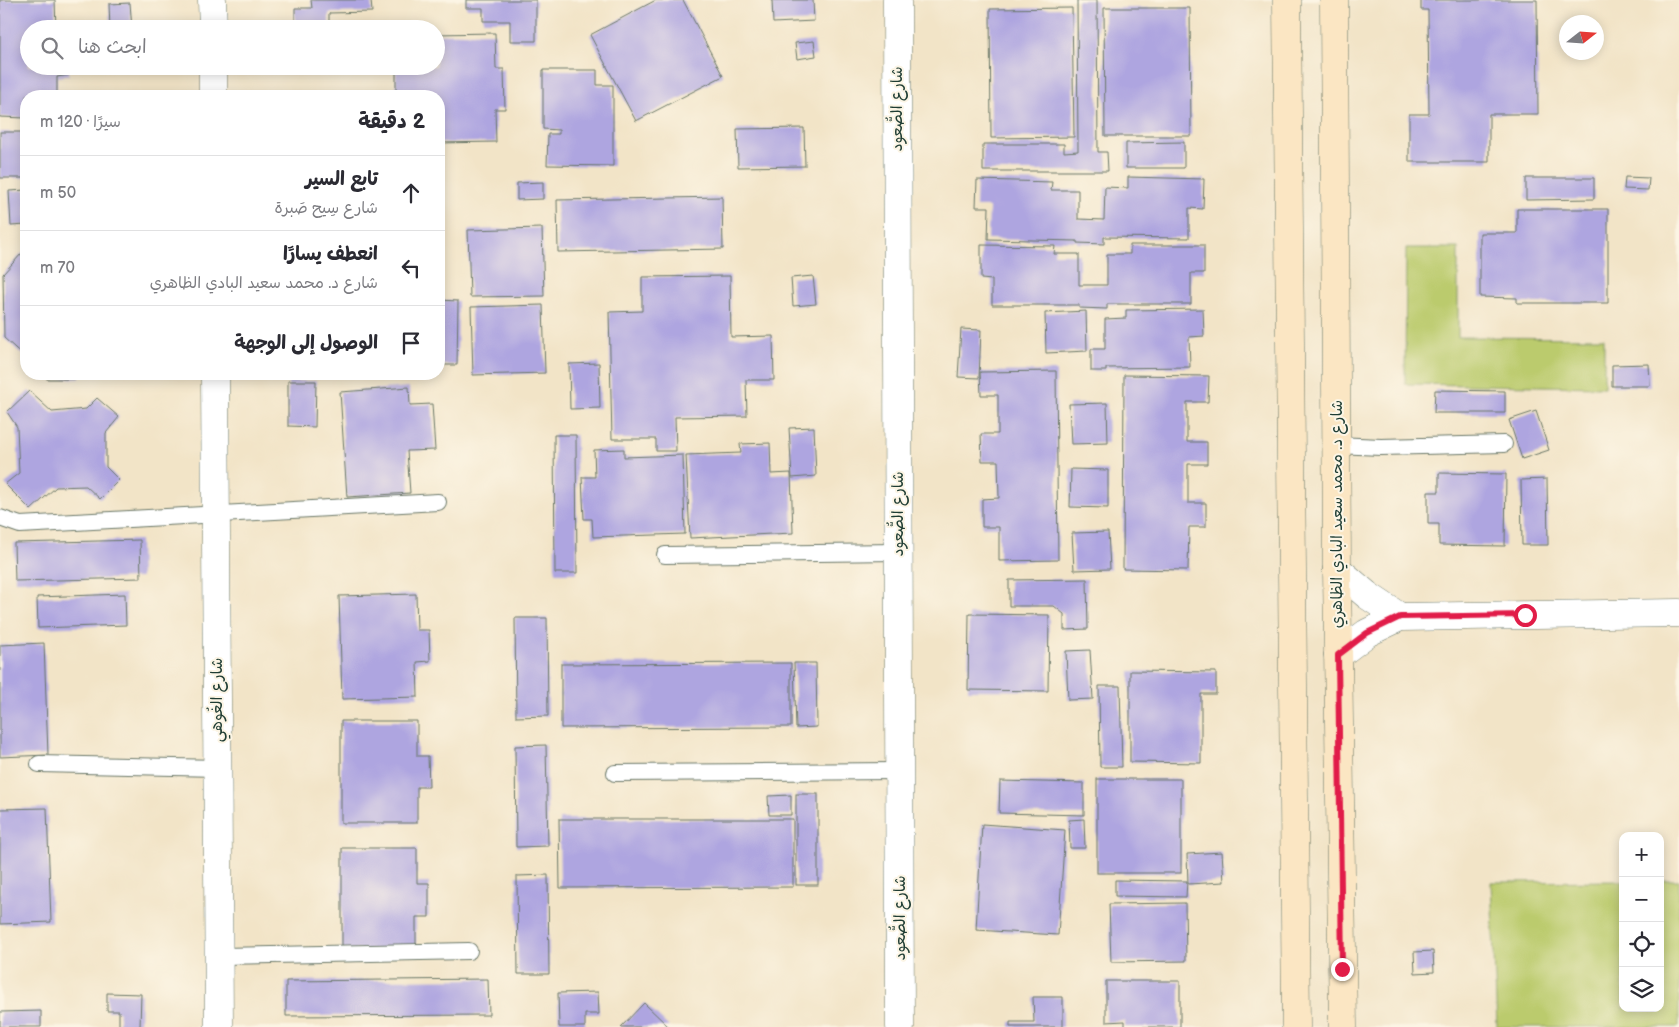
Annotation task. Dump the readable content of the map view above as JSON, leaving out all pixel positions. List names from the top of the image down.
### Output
{
  "streets": {
    "street": ["شارع الصُّعود", "شارع د. محمد سعيد البادي الظاهري", "شارع الغُوهي"]
  },
  "north": "right",
  "page": {
    "search": "ابحث هنا",
    "heading": ["2 دقيقة", "سيرًا · 120 m"],
    "list": [
      ["تابع السير", "شارع سِيح صَبرة", "50 m"],
      ["انعطف يسارًا", "شارع د. محمد سعيد البادي الظاهري", "70 m"],
      "الوصول إلى الوجهة"
    ],
    "map_buttons": ["+", "−"]
  }
}
